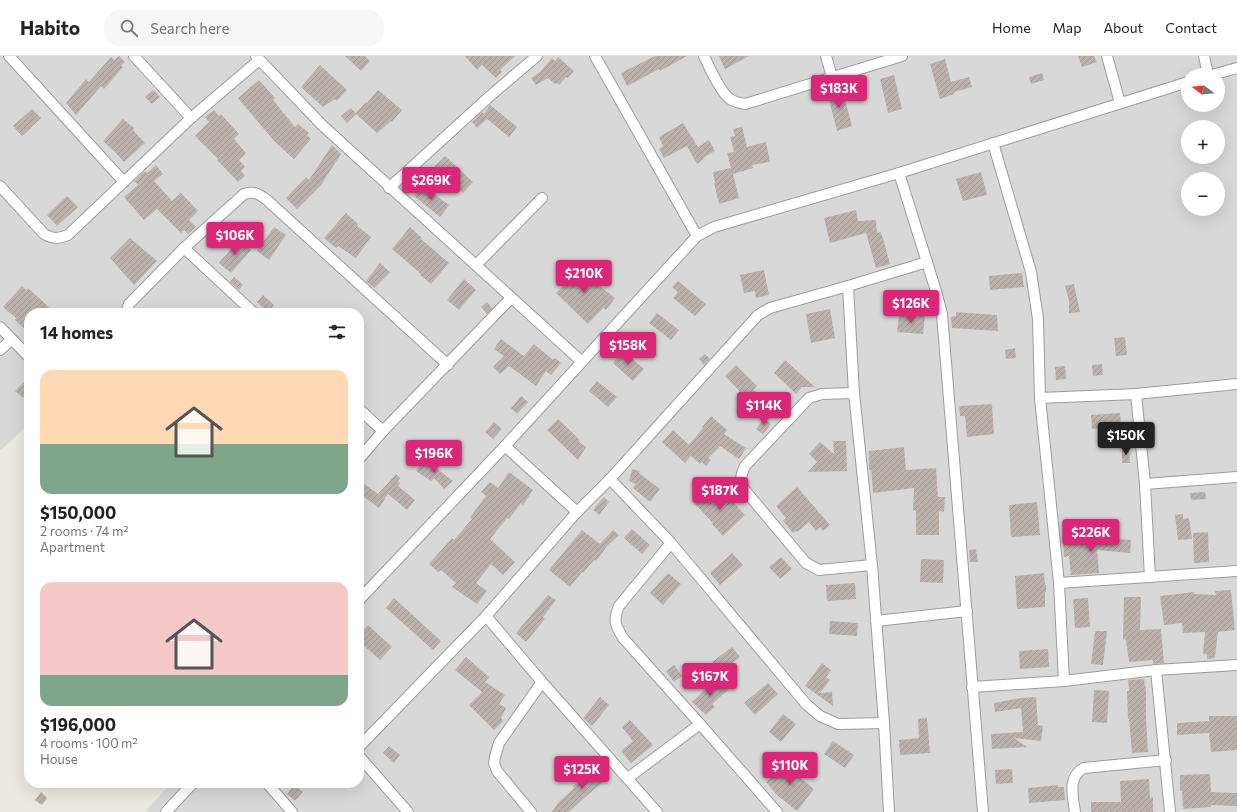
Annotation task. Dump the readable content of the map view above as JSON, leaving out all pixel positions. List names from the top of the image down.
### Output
{
  "north": "left",
  "page": {
    "header": "Habito",
    "search": "Search here",
    "nav": [
      "Home",
      "Map",
      "About",
      "Contact"
    ],
    "map_buttons": ["+", "−"],
    "price": [
      "$183K",
      "$269K",
      "$106K",
      "$210K",
      "$126K",
      "$158K",
      "$114K",
      "$150K",
      "$196K",
      "$187K",
      "$226K",
      "$167K",
      "$110K",
      "$125K"
    ],
    "heading": "14 homes",
    "list": [
      {
        "name": "$150,000",
        "note": "2 rooms · 74 m² · Apartment"
      },
      {
        "name": "$196,000",
        "note": "4 rooms · 100 m² · House"
      }
    ]
  }
}
